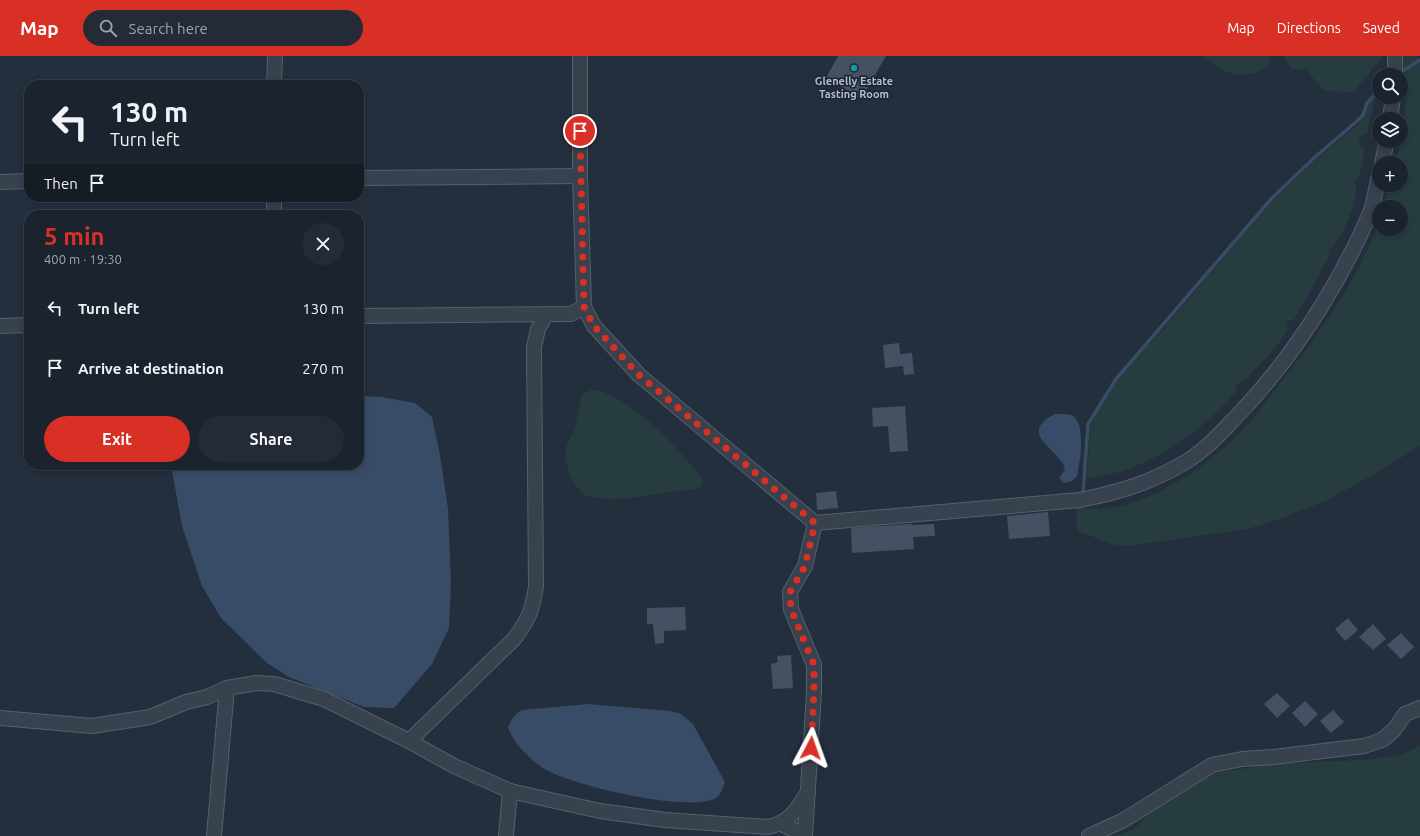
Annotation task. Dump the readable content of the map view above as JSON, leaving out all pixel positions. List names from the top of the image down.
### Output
{
  "places": ["Glenelly Estate Tasting Room"],
  "page": {
    "header": "Map",
    "search": "Search here",
    "nav": ["Map", "Directions", "Saved"],
    "map_buttons": ["+", "−"],
    "turn": ["130 m", "Turn left"],
    "then": "Then",
    "heading": ["5 min", "400 m · 19:30"],
    "list": [
      {
        "name": "Turn left",
        "value": "130 m"
      },
      {
        "name": "Arrive at destination",
        "value": "270 m"
      }
    ],
    "buttons": ["Exit", "Share"]
  }
}
